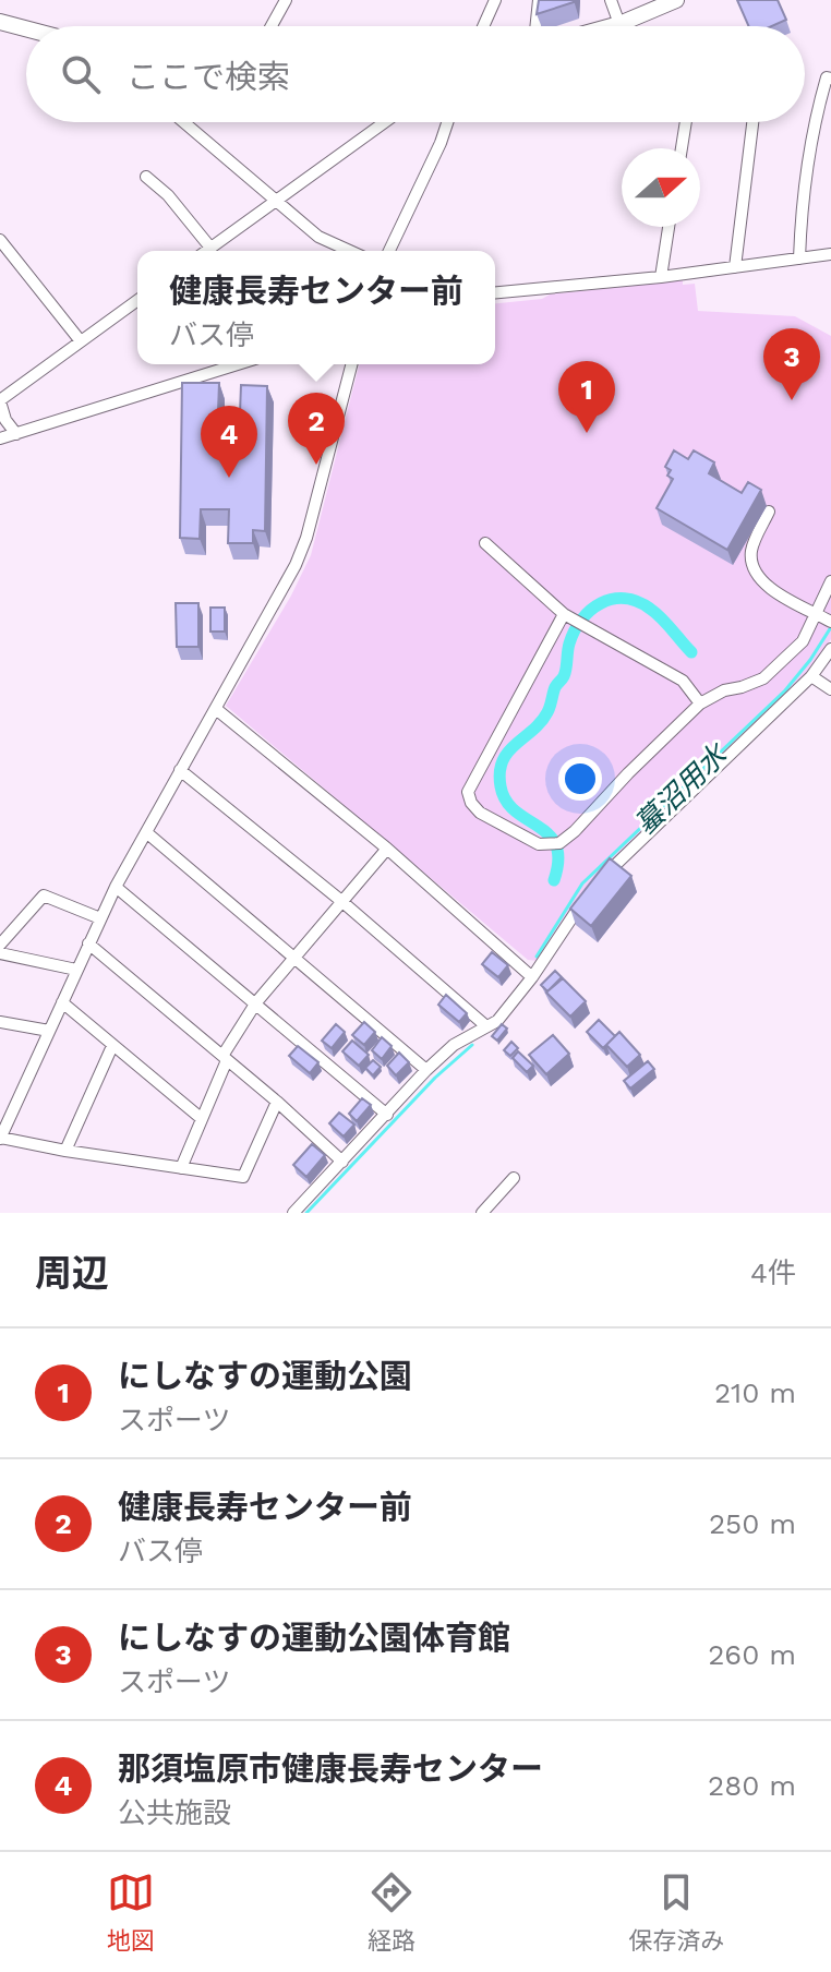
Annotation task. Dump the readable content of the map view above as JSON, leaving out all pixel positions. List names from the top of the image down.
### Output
{
  "water": ["蟇沼用水"],
  "north": "right",
  "page": {
    "search": "ここで検索",
    "popup": ["健康長寿センター前", "バス停"],
    "pins": [
      "3",
      "1",
      "2",
      "4"
    ],
    "heading": ["周辺", "4件"],
    "list": [
      {
        "mark": "1",
        "name": "にしなすの運動公園",
        "note": "スポーツ",
        "value": "210 m"
      },
      {
        "mark": "2",
        "name": "健康長寿センター前",
        "note": "バス停",
        "value": "250 m"
      },
      {
        "mark": "3",
        "name": "にしなすの運動公園体育館",
        "note": "スポーツ",
        "value": "260 m"
      },
      {
        "mark": "4",
        "name": "那須塩原市健康長寿センター",
        "note": "公共施設",
        "value": "280 m"
      }
    ],
    "nav": ["地図", "経路", "保存済み"]
  }
}
